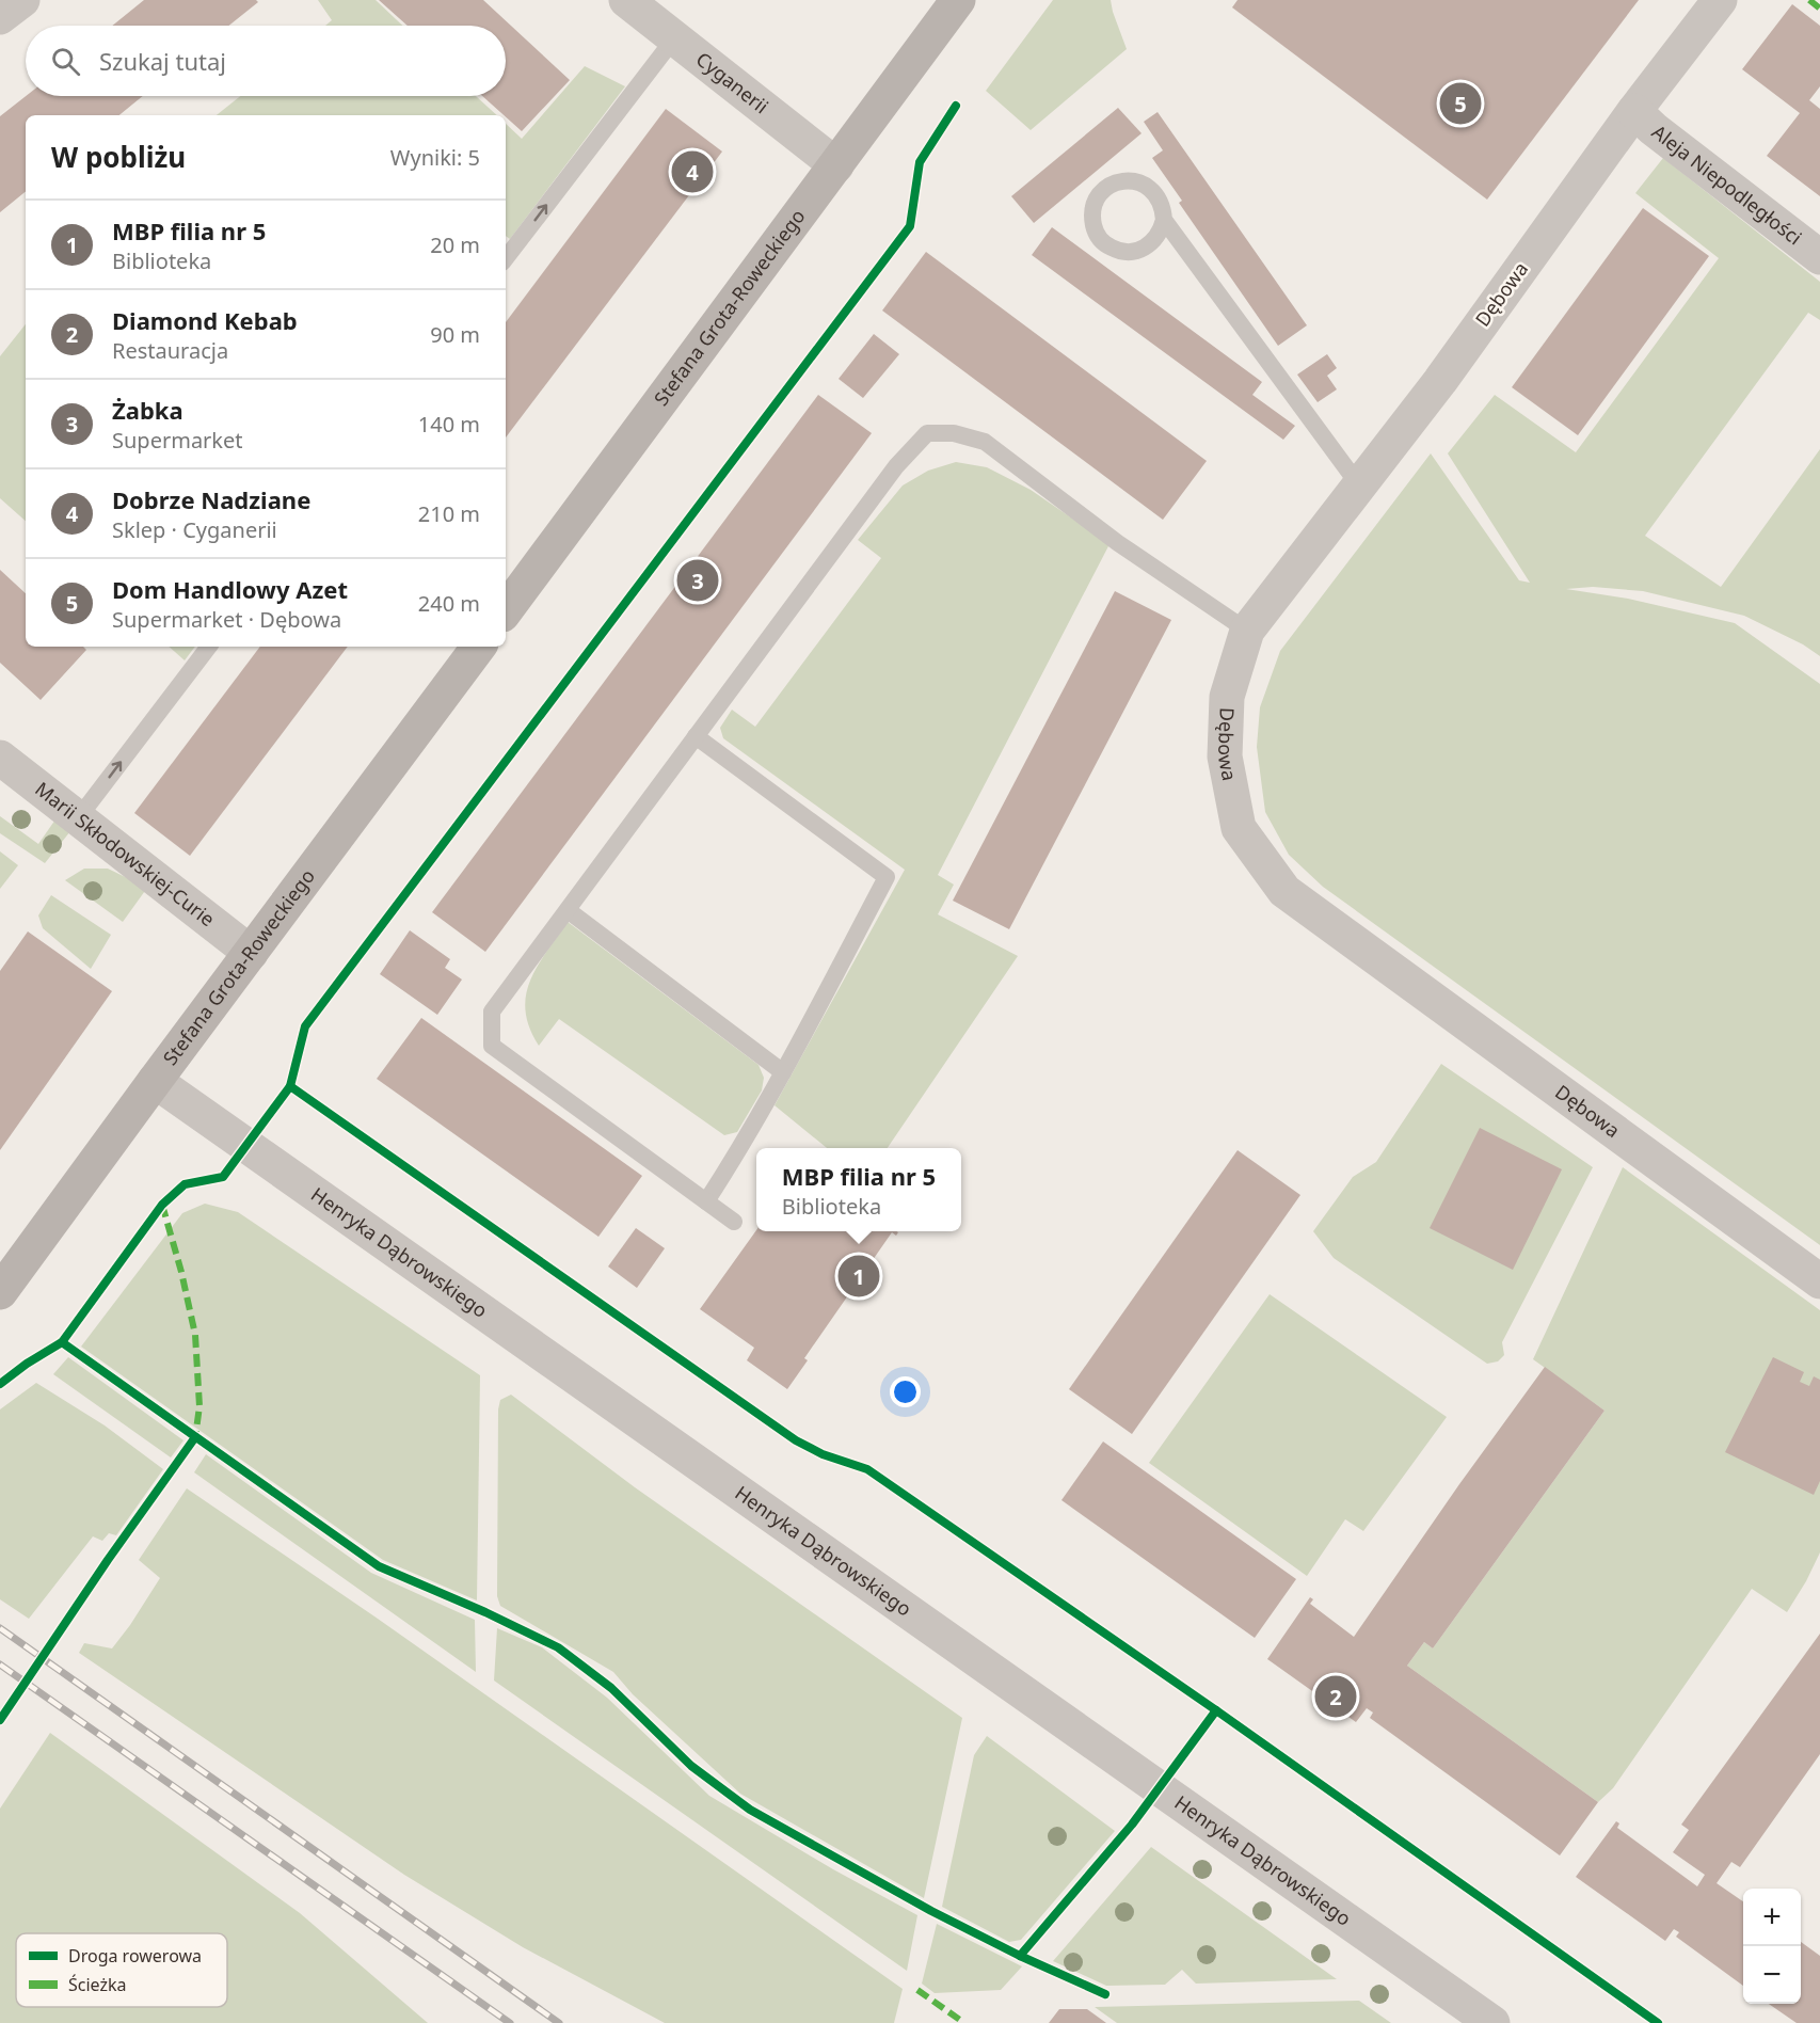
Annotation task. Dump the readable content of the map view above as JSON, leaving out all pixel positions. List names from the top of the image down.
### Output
{
  "streets": {
    "street": [
      "Cyganerii",
      "Aleja Niepodległości",
      "Dębowa",
      "Stefana Grota-Roweckiego",
      "Marii Skłodowskiej-Curie",
      "Henryka Dąbrowskiego"
    ]
  },
  "crossings": [
    ["Cyganerii", "Stefana Grota-Roweckiego"],
    ["Aleja Niepodległości", "Dębowa"],
    ["Stefana Grota-Roweckiego", "Marii Skłodowskiej-Curie"],
    ["Stefana Grota-Roweckiego", "Henryka Dąbrowskiego"]
  ],
  "legend": ["Droga rowerowa", "Ścieżka"],
  "page": {
    "search": "Szukaj tutaj",
    "pins": [
      "5",
      "4",
      "3",
      "1",
      "2"
    ],
    "heading": ["W pobliżu", "Wyniki: 5"],
    "list": [
      {
        "mark": "1",
        "name": "MBP filia nr 5",
        "note": "Biblioteka",
        "value": "20 m"
      },
      {
        "mark": "2",
        "name": "Diamond Kebab",
        "note": "Restauracja",
        "value": "90 m"
      },
      {
        "mark": "3",
        "name": "Żabka",
        "note": "Supermarket",
        "value": "140 m"
      },
      {
        "mark": "4",
        "name": "Dobrze Nadziane",
        "note": "Sklep · Cyganerii",
        "value": "210 m"
      },
      {
        "mark": "5",
        "name": "Dom Handlowy Azet",
        "note": "Supermarket · Dębowa",
        "value": "240 m"
      }
    ],
    "popup": ["MBP filia nr 5", "Biblioteka"],
    "map_buttons": ["+", "−"]
  }
}
